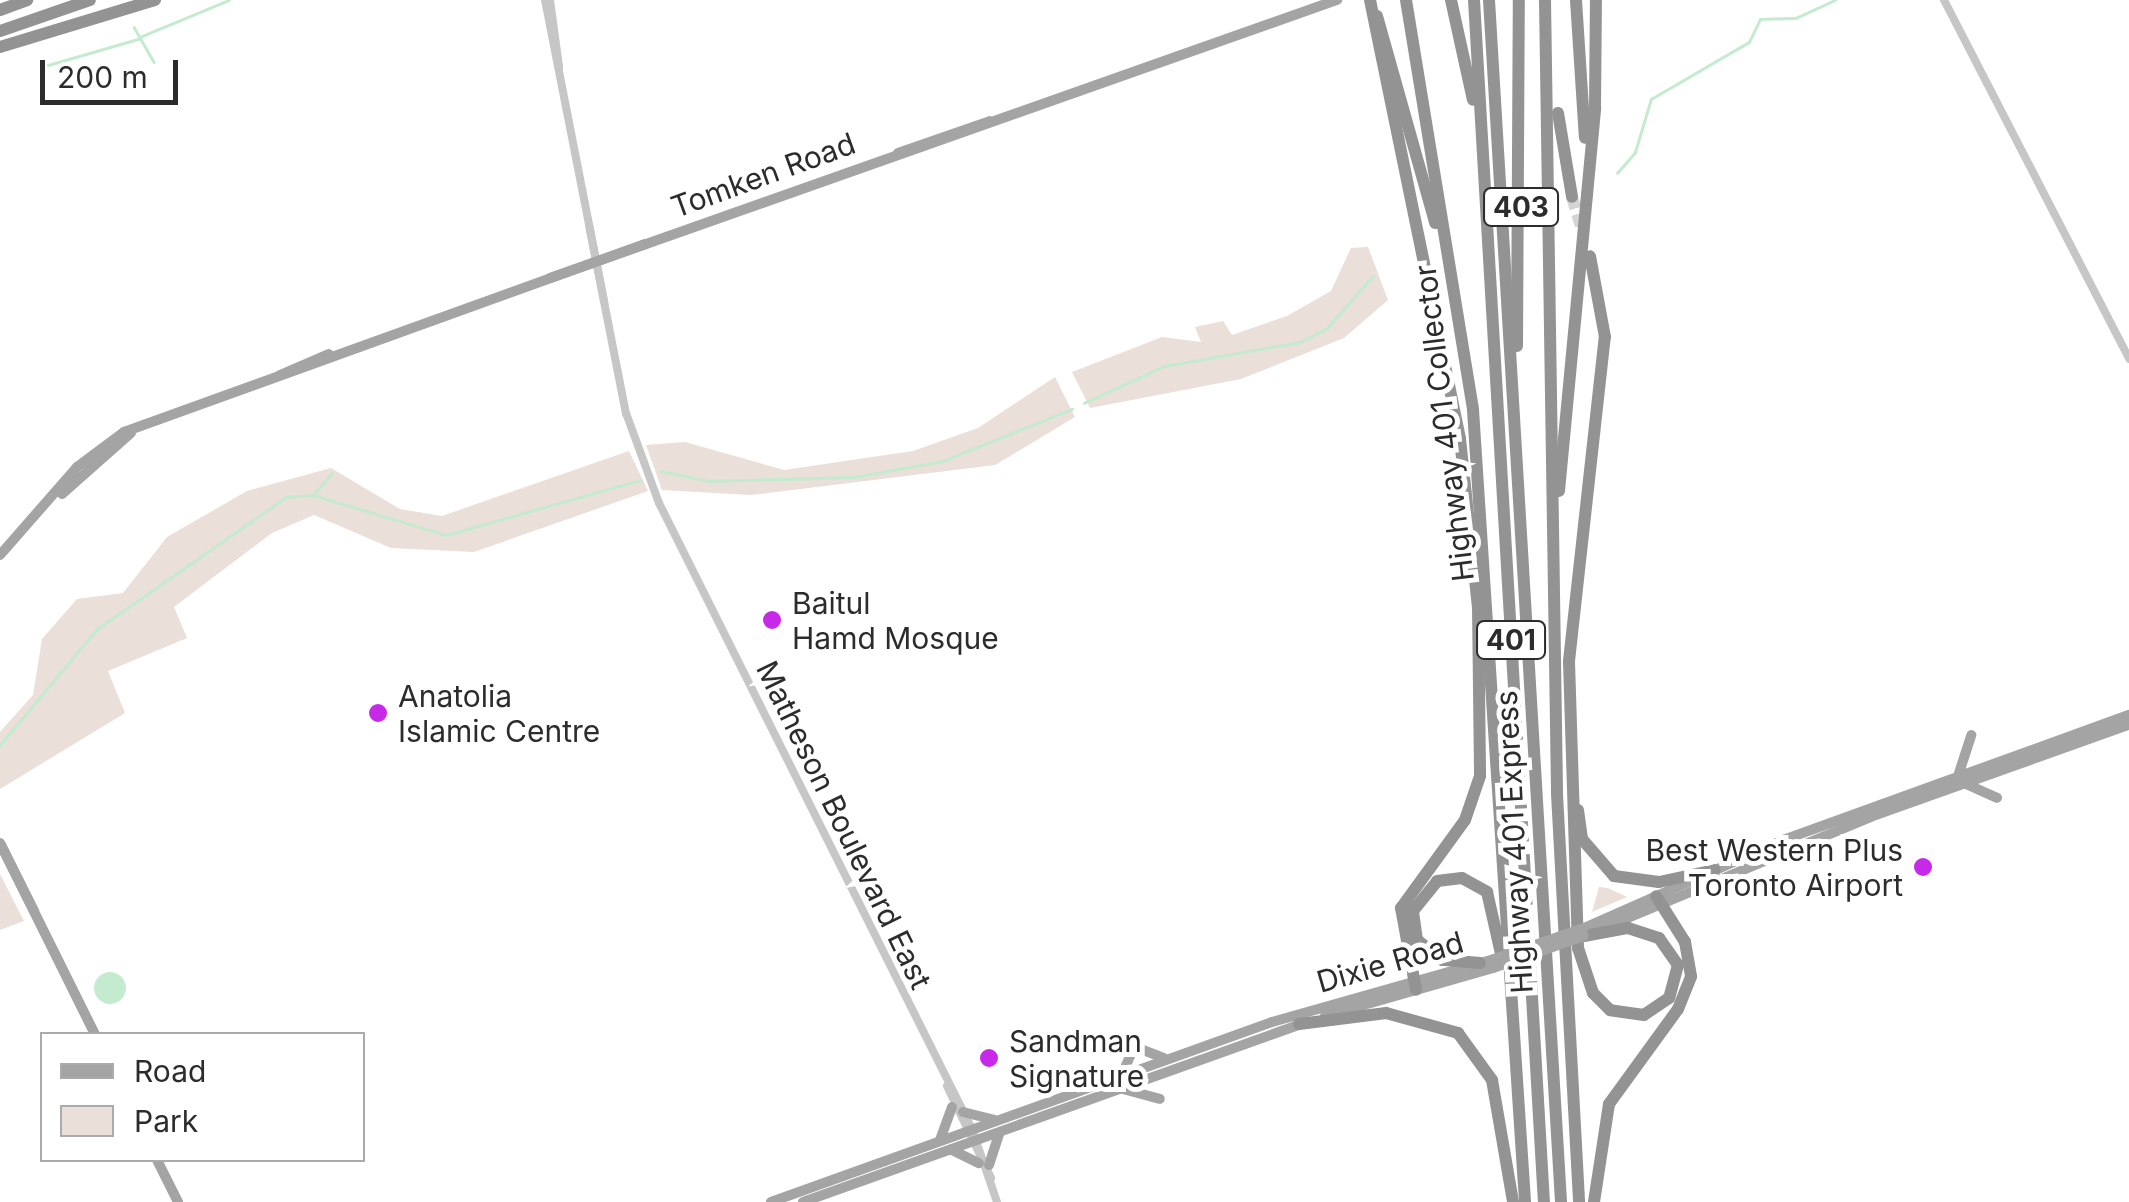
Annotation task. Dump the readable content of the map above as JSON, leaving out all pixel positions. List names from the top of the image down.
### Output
{
  "streets": {
    "highway": [
      "403",
      "Highway 401 Collector",
      "401",
      "Highway 401 Express"
    ],
    "main road": ["Tomken Road", "Dixie Road"],
    "street": ["Matheson Boulevard East"]
  },
  "crossings": [
    ["Tomken Road", "Matheson Boulevard East"],
    ["403", "Highway 401 Express"],
    ["Matheson Boulevard East", "Dixie Road"]
  ],
  "places": [
    "Baitul Hamd Mosque",
    "Anatolia Islamic Centre",
    "Best Western Plus Toronto Airport",
    "Sandman Signature"
  ],
  "legend": ["Road", "Park"],
  "scale_bar": "200 m"
}
